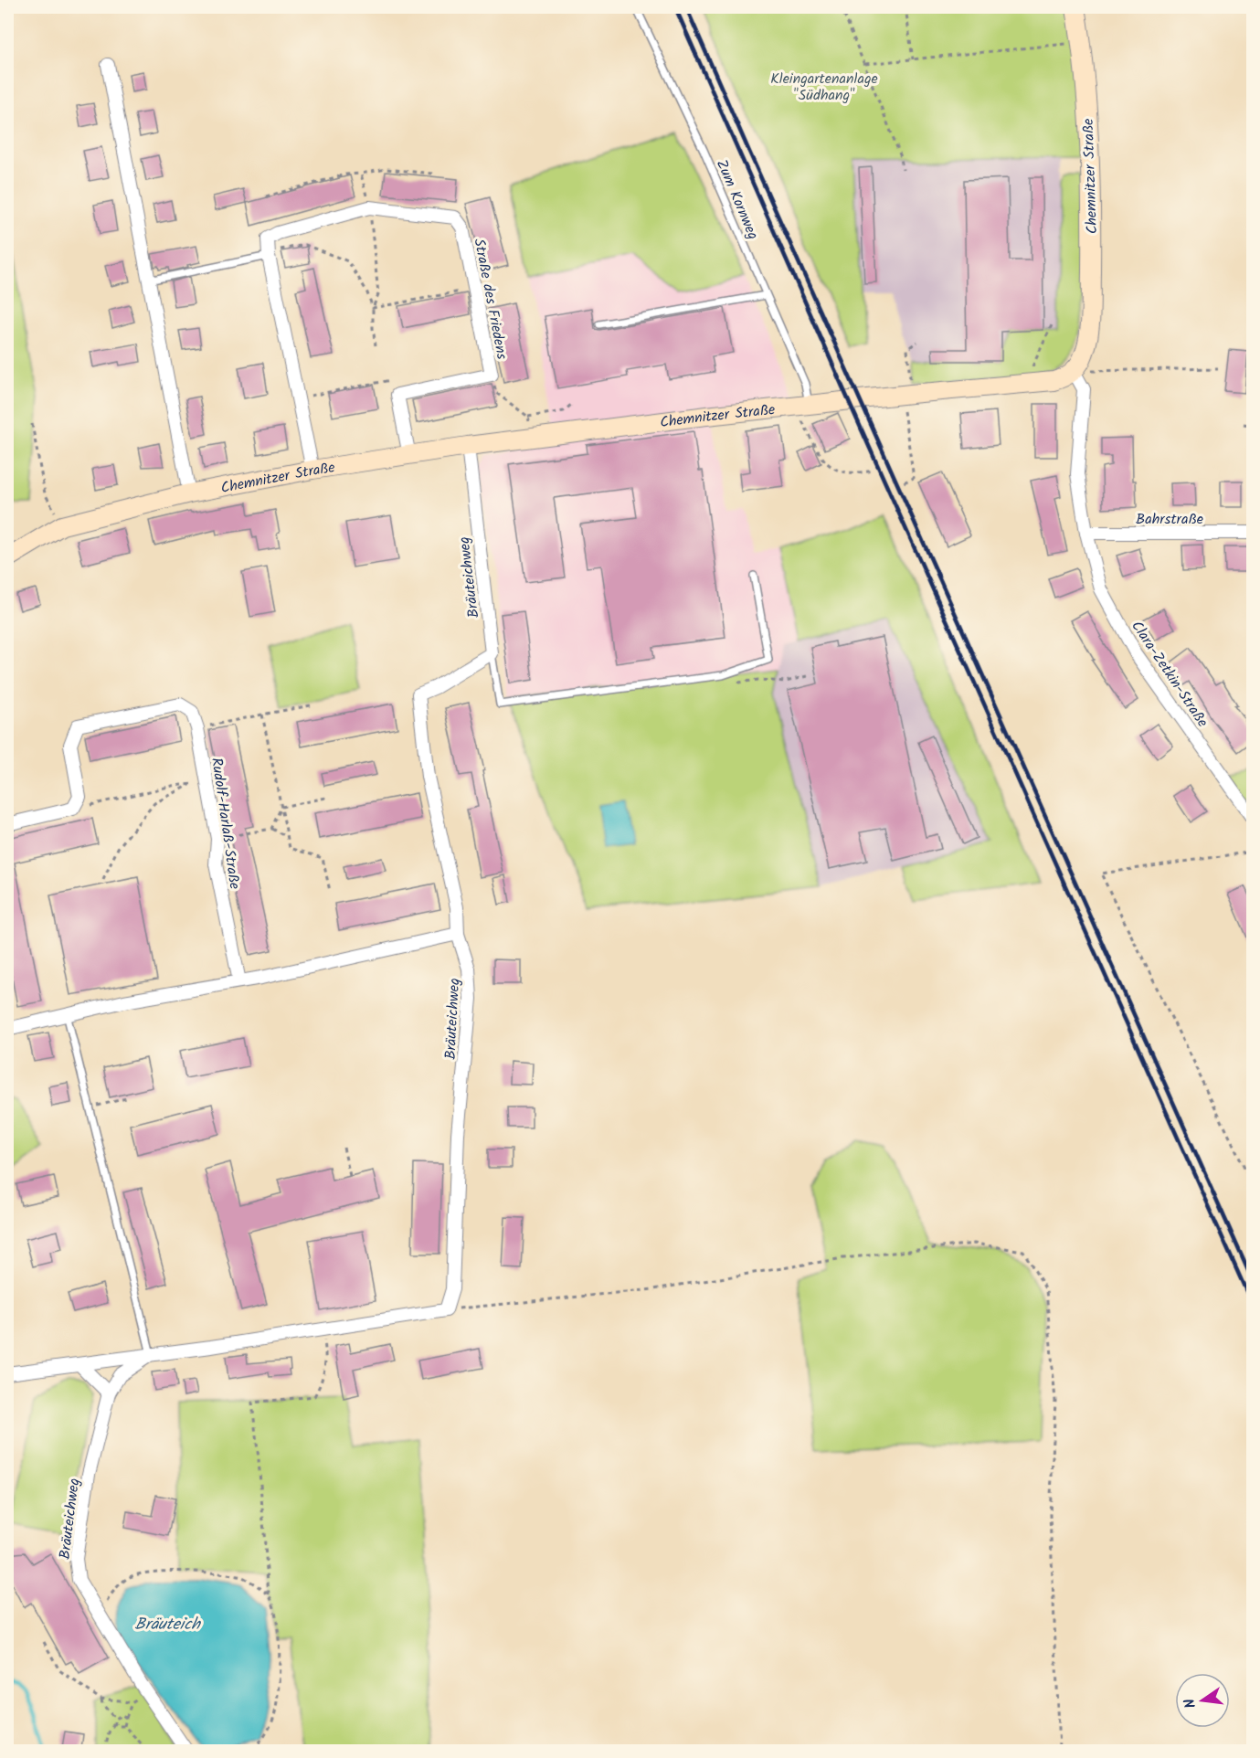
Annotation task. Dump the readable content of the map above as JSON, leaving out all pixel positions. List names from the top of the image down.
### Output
{
  "streets": {
    "street": [
      "Chemnitzer Straße",
      "Straße des Friedens",
      "Bahrstraße",
      "Bräuteichweg",
      "Clara-Zetkin-Straße",
      "Rudolf-Harlaß-Straße"
    ],
    "lane": ["Zum Kornweg"]
  },
  "crossings": [
    ["Chemnitzer Straße", "Zum Kornweg"],
    ["Chemnitzer Straße", "Straße des Friedens"],
    ["Chemnitzer Straße", "Bräuteichweg"],
    ["Chemnitzer Straße", "Clara-Zetkin-Straße"],
    ["Bahrstraße", "Clara-Zetkin-Straße"]
  ],
  "water": ["Bräuteich"],
  "parks": ["Kleingartenanlage \"Südhang\""],
  "north": "left"
}
